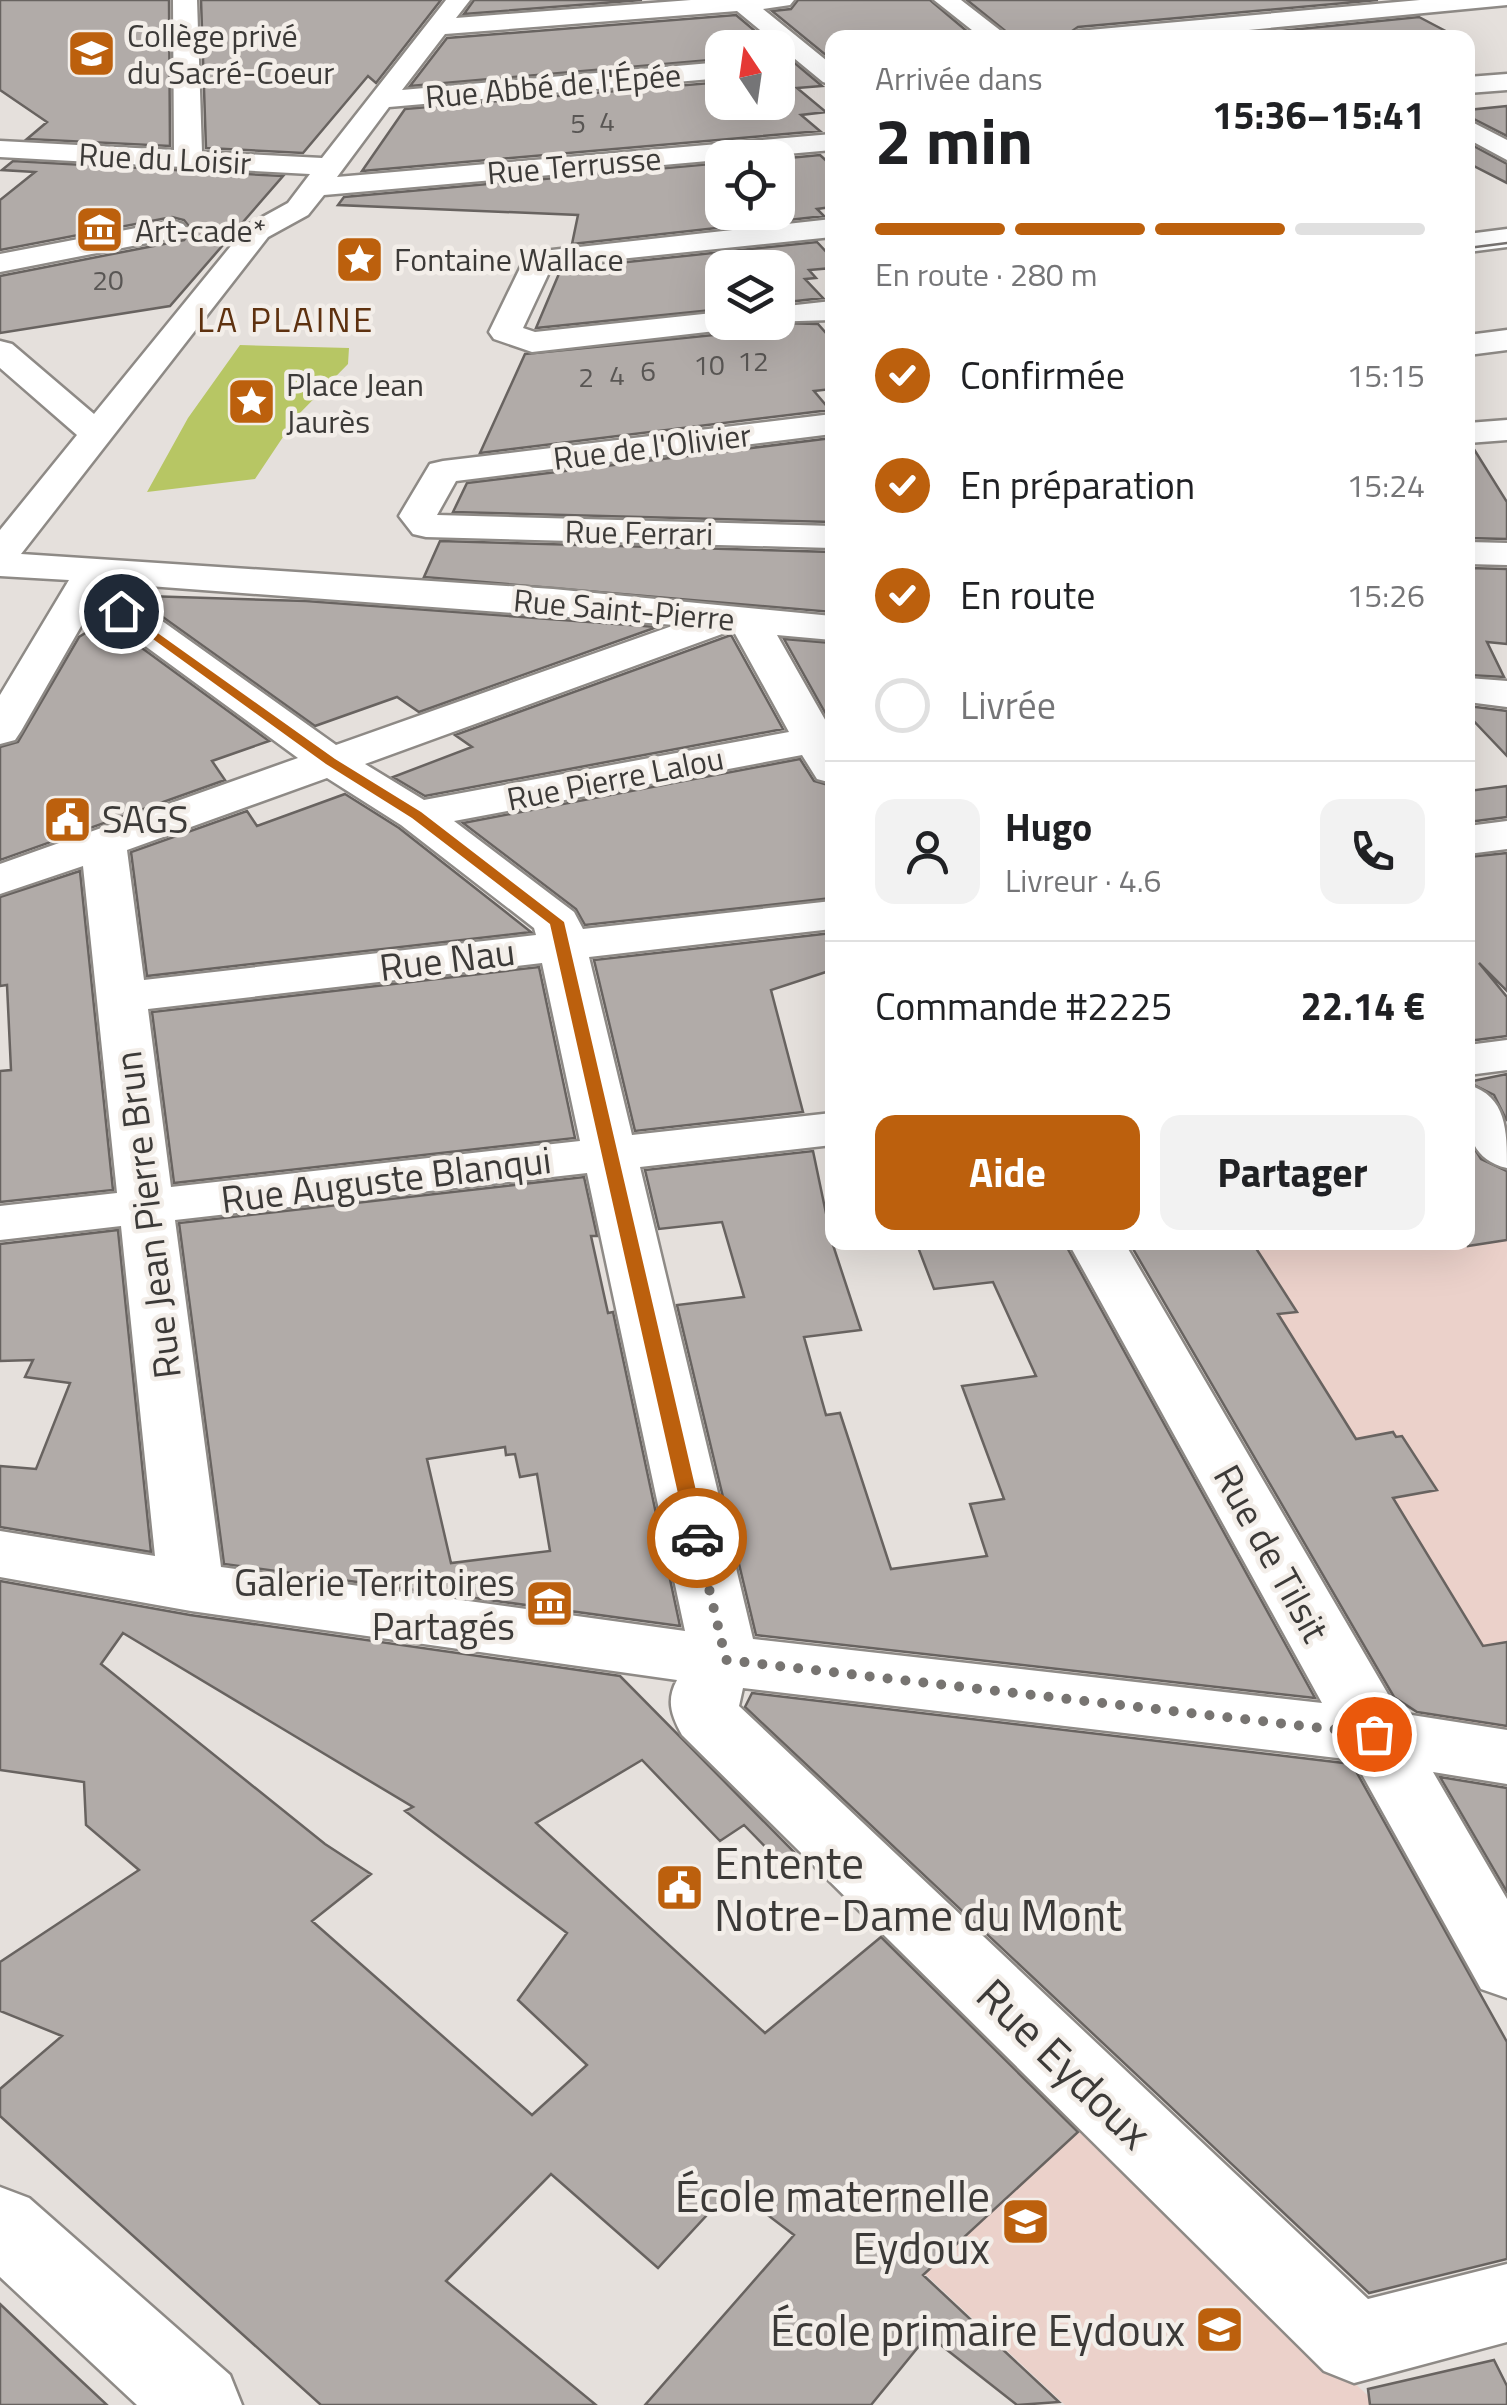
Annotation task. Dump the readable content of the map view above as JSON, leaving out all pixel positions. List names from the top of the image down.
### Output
{
  "streets": {
    "street": [
      "Rue Abbé de l'Épée",
      "Rue du Loisir",
      "Rue Terrusse",
      "Rue de l'Olivier",
      "Rue Ferrari",
      "Rue Saint-Pierre",
      "Rue Pierre Lalou",
      "Rue Nau",
      "Rue Auguste Blanqui",
      "Rue Jean Pierre Brun",
      "Rue de Tilsit",
      "Rue Eydoux"
    ]
  },
  "crossings": [
    ["Rue du Loisir", "Rue Terrusse"],
    ["Rue de l'Olivier", "Rue Ferrari"],
    ["Rue Nau", "Rue Jean Pierre Brun"],
    ["Rue Auguste Blanqui", "Rue Jean Pierre Brun"]
  ],
  "districts": ["LA PLAINE"],
  "places": {
    "school or university": ["Collège privé du Sacré-Coeur", "École maternelle Eydoux", "École primaire Eydoux"],
    "museum": ["Art-cade*", "Galerie Territoires Partagés"],
    "place": ["Fontaine Wallace", "Place Jean Jaurès"],
    "public building": ["SAGS", "Entente Notre-Dame du Mont"]
  },
  "house_numbers": [
    "4",
    "5",
    "20",
    "12",
    "10",
    "6",
    "4",
    "2"
  ],
  "north": "top",
  "page": {
    "heading": ["2 min", "Arrivée dans", "15:36–15:41"],
    "panel": [
      "Hugo",
      "Livreur · 4.6",
      "Commande #2225",
      "22.14 €"
    ],
    "bar": "En route · 280 m",
    "list": [
      ["Confirmée", "15:15"],
      ["En préparation", "15:24"],
      ["En route", "15:26"],
      "Livrée"
    ],
    "buttons": ["Aide", "Partager"]
  }
}
